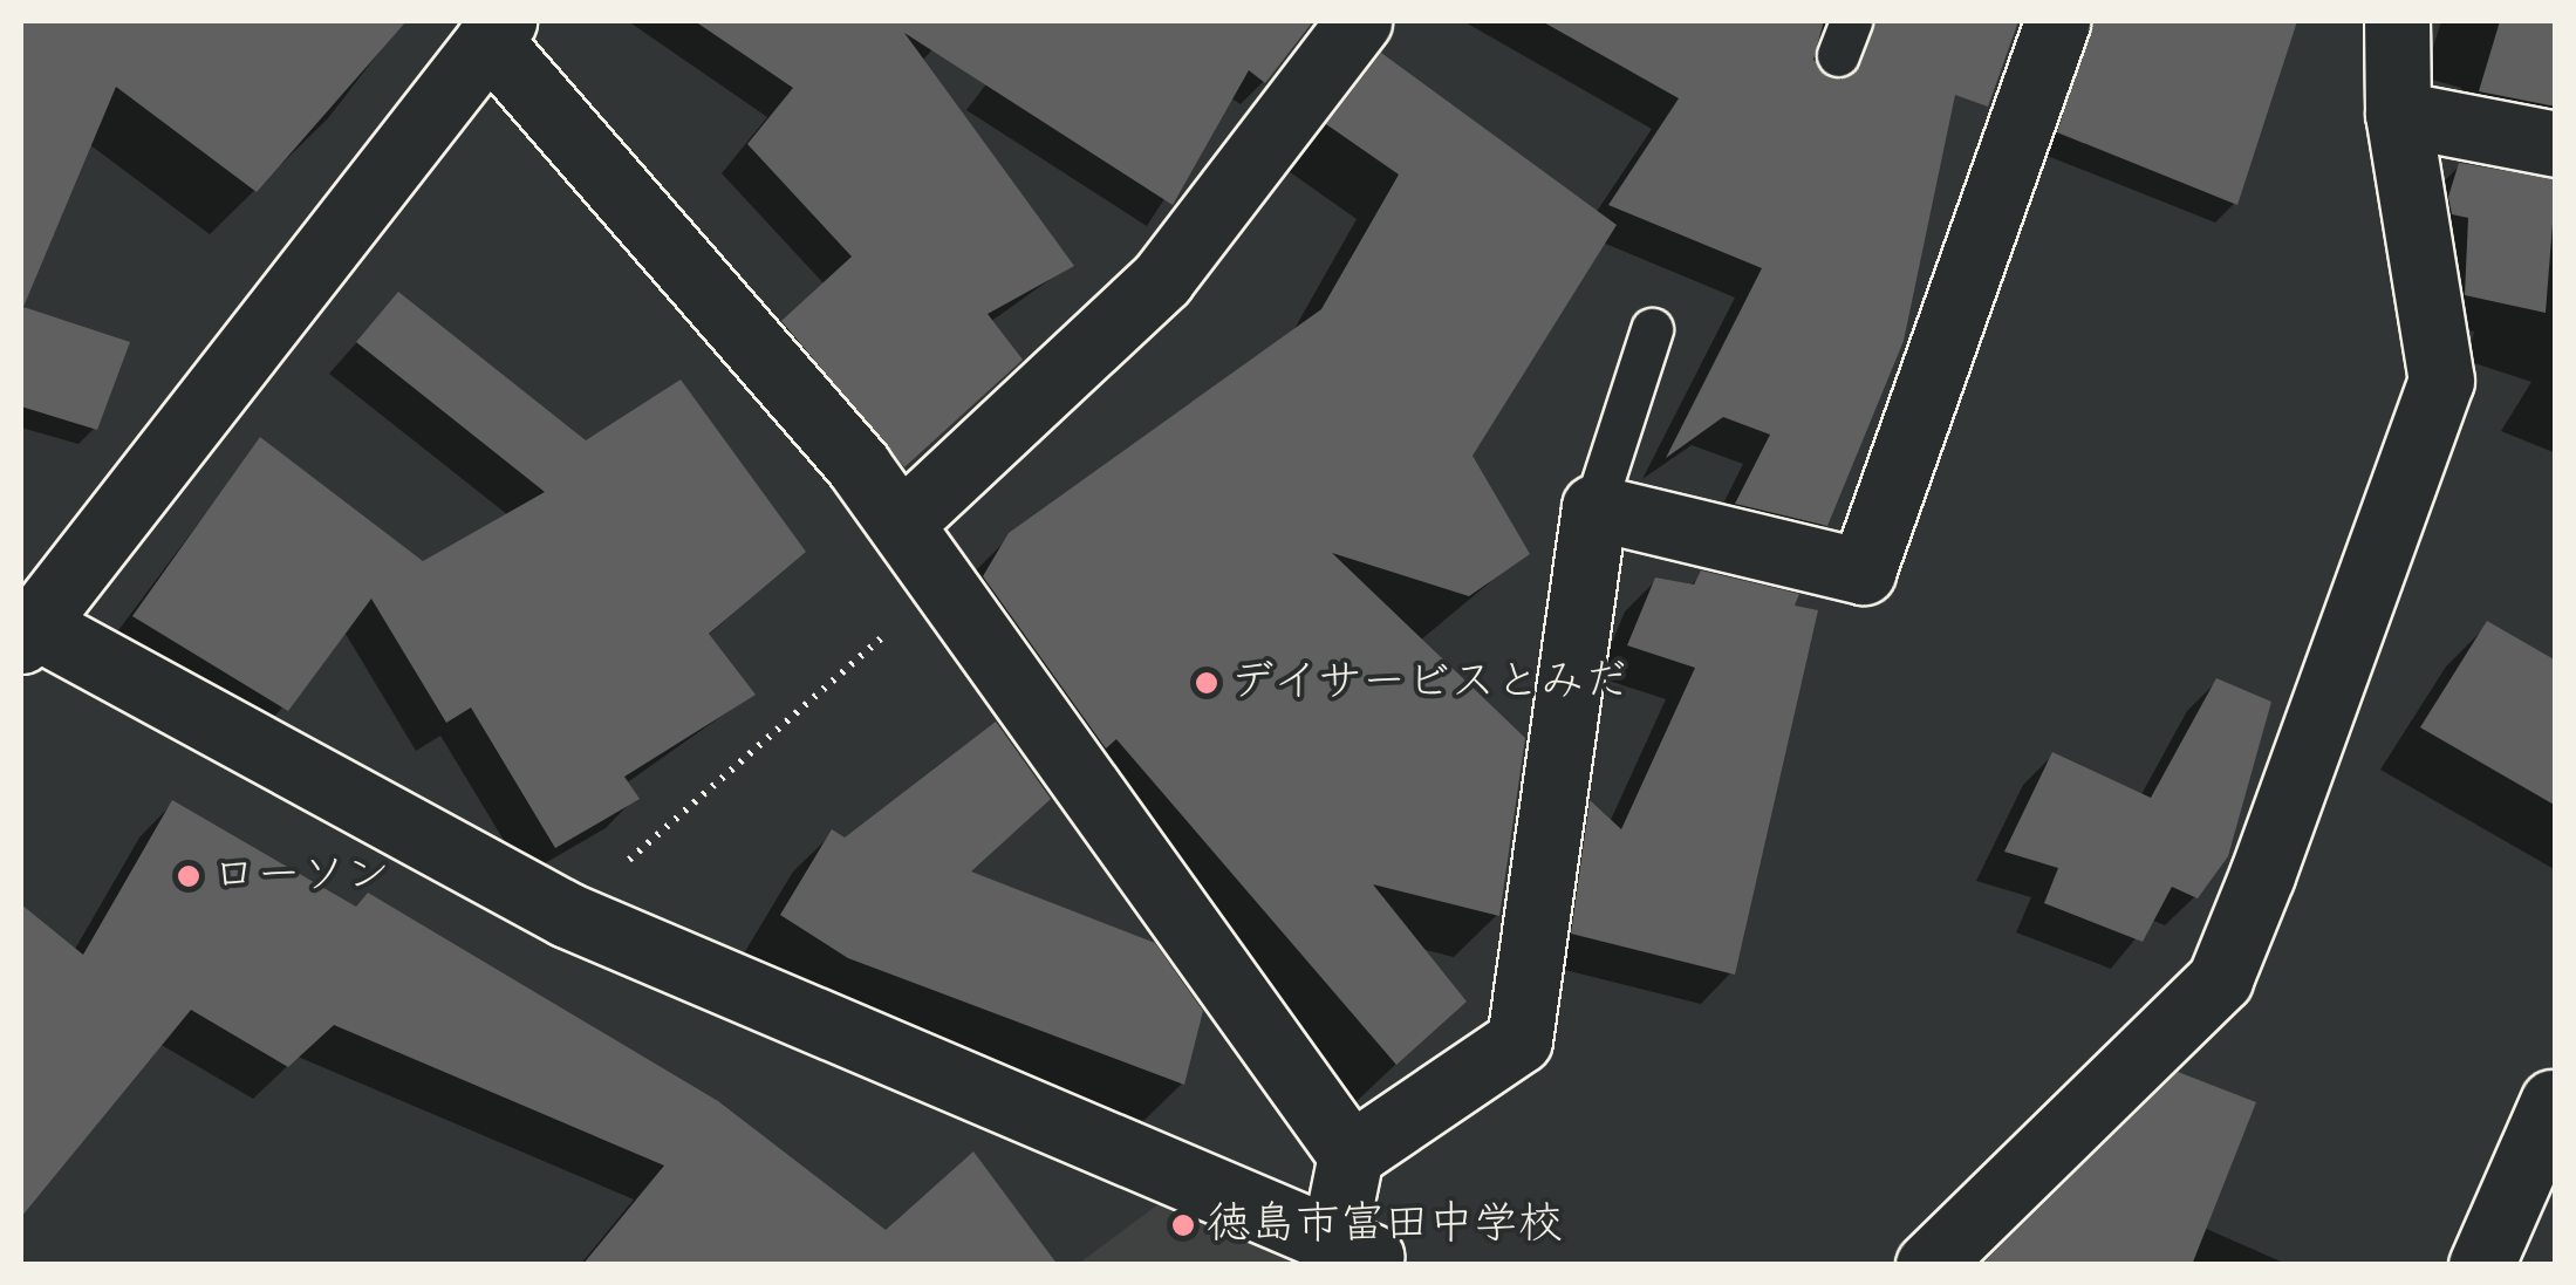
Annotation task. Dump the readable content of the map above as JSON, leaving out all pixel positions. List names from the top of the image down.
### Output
{
  "places": ["デイサービスとみだ", "ローソン", "徳島市富田中学校"]
}
